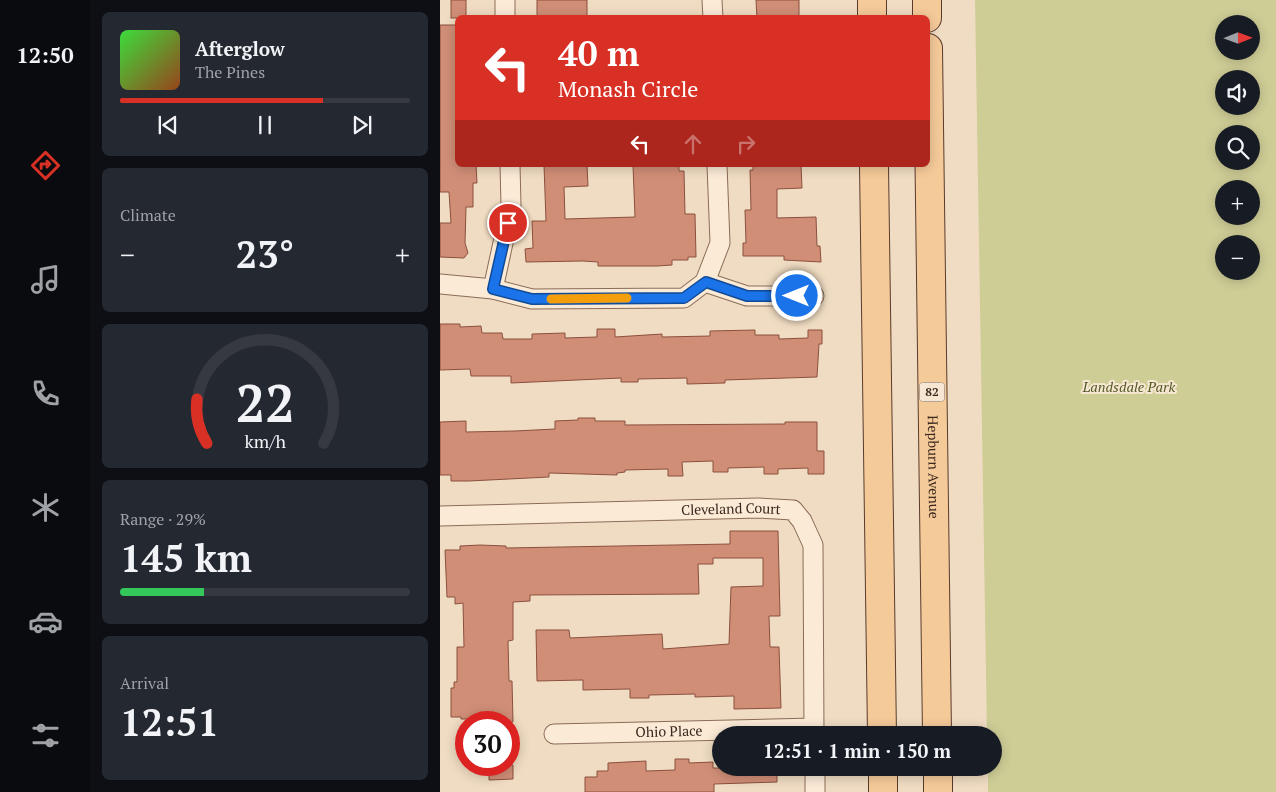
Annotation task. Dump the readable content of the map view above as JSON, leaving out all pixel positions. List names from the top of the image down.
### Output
{
  "streets": {
    "main road": ["82", "Hepburn Avenue"],
    "street": ["Cleveland Court", "Ohio Place"]
  },
  "parks": ["Landsdale Park"],
  "north": "right",
  "page": {
    "tabs": "12:50",
    "map_buttons": ["+", "−"],
    "turn": ["40 m", "Monash Circle"],
    "song": ["Afterglow", "The Pines"],
    "tile": [
      "Climate",
      ["Range · 29%", "145 km"],
      ["Arrival", "12:51"]
    ],
    "heat": ["−", "23°", "+"],
    "limit": "30",
    "trip": "12:51 · 1 min · 150 m",
    "gauge": ["22", "km/h"]
  }
}
